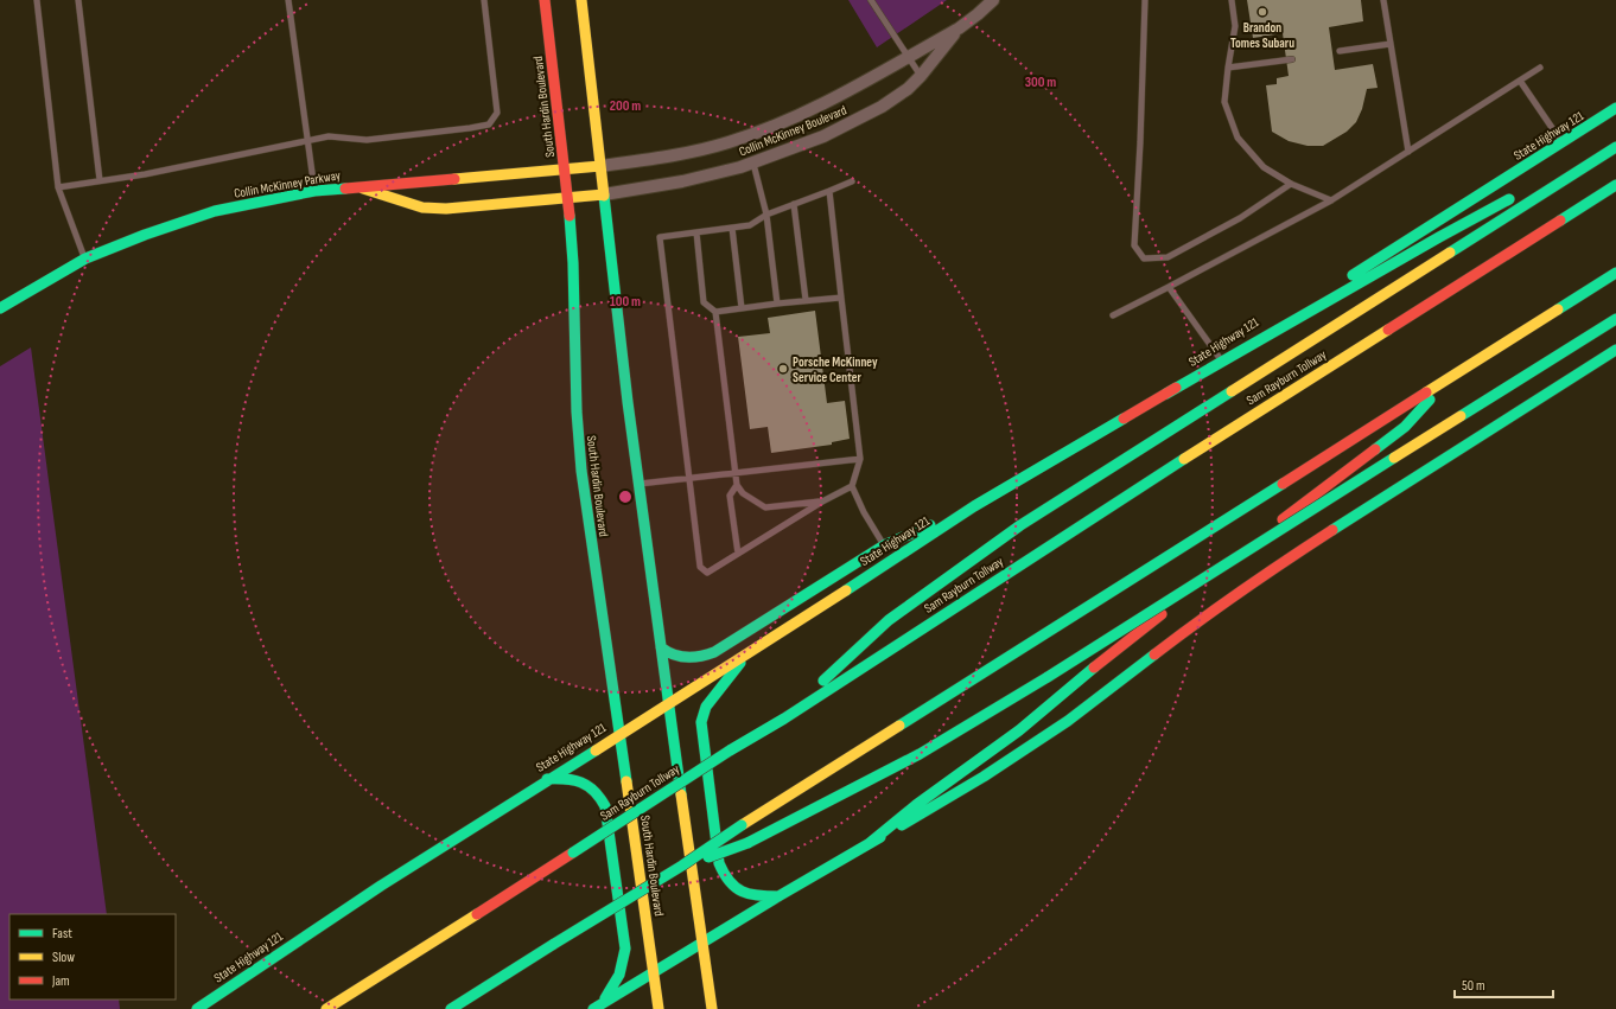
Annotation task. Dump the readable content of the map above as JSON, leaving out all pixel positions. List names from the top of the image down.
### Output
{
  "streets": {
    "main road": [
      "South Hardin Boulevard",
      "State Highway 121",
      "Collin McKinney Parkway",
      "Sam Rayburn Tollway"
    ],
    "street": ["Collin McKinney Boulevard"]
  },
  "crossings": [
    ["South Hardin Boulevard", "State Highway 121"],
    ["South Hardin Boulevard", "Collin McKinney Parkway"],
    ["Collin McKinney Boulevard", "Collin McKinney Parkway"]
  ],
  "places": ["Brandon Tomes Subaru", "Porsche McKinney Service Center"],
  "legend": ["Fast", "Slow", "Jam"],
  "scale_bar": "50 m",
  "rings": ["300 m", "200 m", "100 m"]
}
